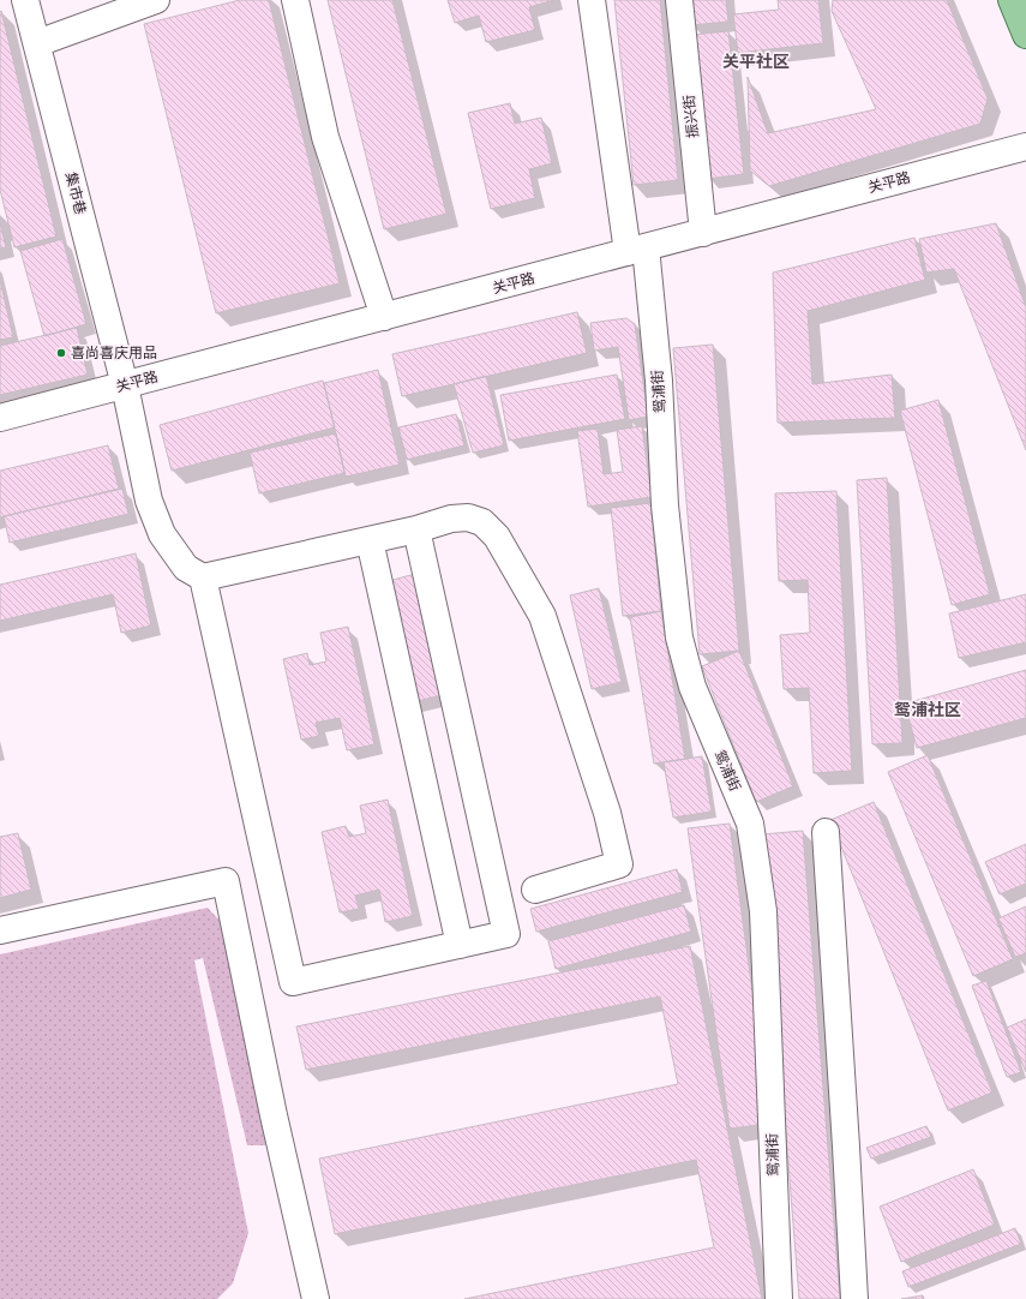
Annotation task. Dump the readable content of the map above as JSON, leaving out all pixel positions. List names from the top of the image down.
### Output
{
  "streets": {
    "street": [
      "振兴街",
      "关平路",
      "集市巷",
      "鸳浦街"
    ]
  },
  "crossings": [
    ["振兴街", "关平路"],
    ["关平路", "集市巷"],
    ["关平路", "鸳浦街"]
  ],
  "districts": ["关平社区", "鸳浦社区"],
  "places": ["喜尚喜庆用品"]
}
